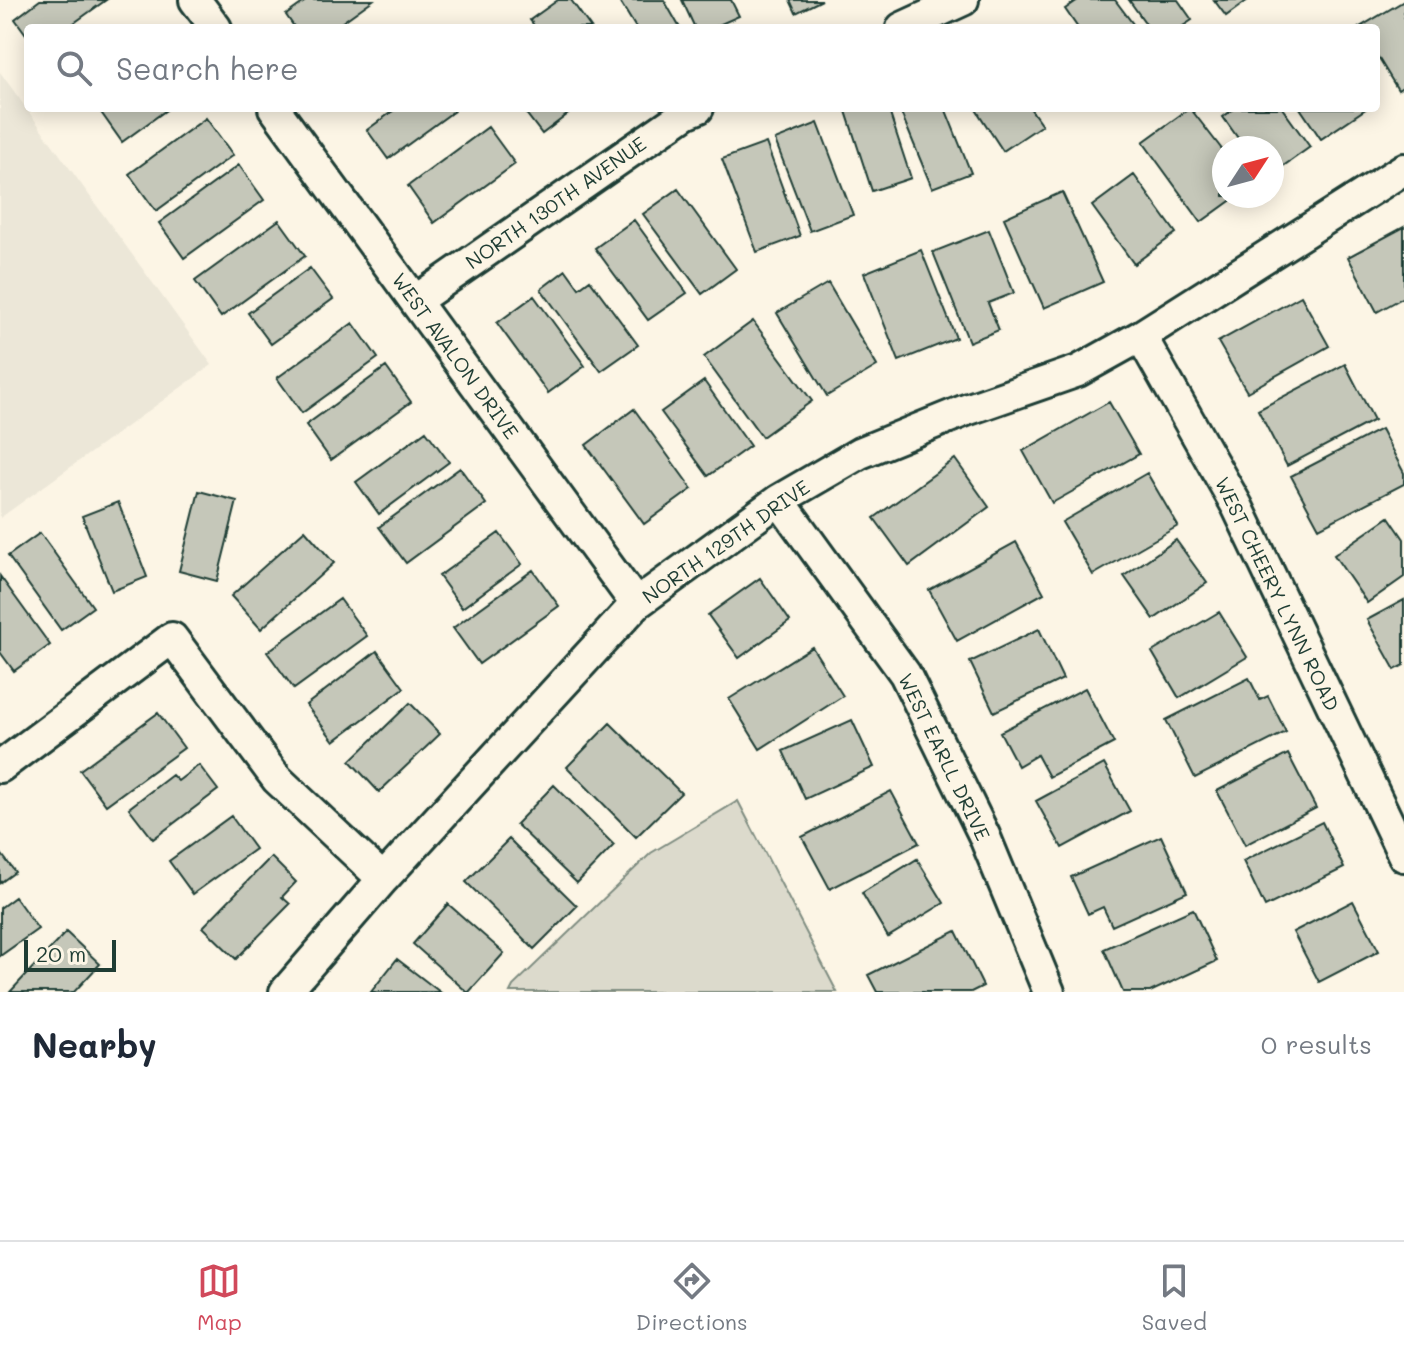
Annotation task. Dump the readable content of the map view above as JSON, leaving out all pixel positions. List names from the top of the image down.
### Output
{
  "streets": {
    "street": [
      "NORTH 130TH AVENUE",
      "WEST AVALON DRIVE",
      "NORTH 129TH DRIVE",
      "WEST CHEERY LYNN ROAD",
      "WEST EARLL DRIVE"
    ]
  },
  "crossings": [
    ["NORTH 130TH AVENUE", "WEST AVALON DRIVE"],
    ["WEST AVALON DRIVE", "NORTH 129TH DRIVE"],
    ["NORTH 129TH DRIVE", "WEST CHEERY LYNN ROAD"],
    ["NORTH 129TH DRIVE", "WEST EARLL DRIVE"]
  ],
  "scale_bar": "20 m",
  "north": "top right",
  "page": {
    "search": "Search here",
    "scale": "20 m",
    "heading": ["Nearby", "0 results"],
    "nav": ["Map", "Directions", "Saved"]
  }
}
